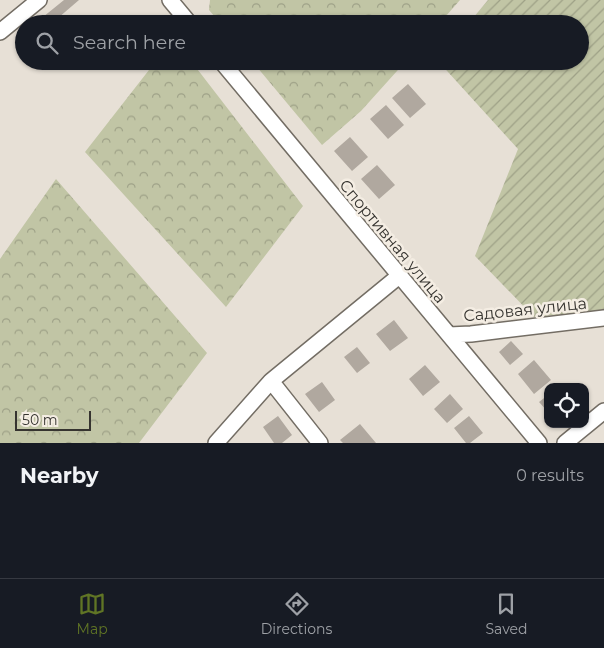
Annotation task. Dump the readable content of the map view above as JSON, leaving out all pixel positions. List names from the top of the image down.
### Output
{
  "streets": {
    "street": ["Спортивная улица", "Садовая улица"]
  },
  "crossings": [
    ["Спортивная улица", "Садовая улица"]
  ],
  "scale_bar": "50 m",
  "page": {
    "search": "Search here",
    "scale": "50 m",
    "heading": ["Nearby", "0 results"],
    "nav": ["Map", "Directions", "Saved"]
  }
}
